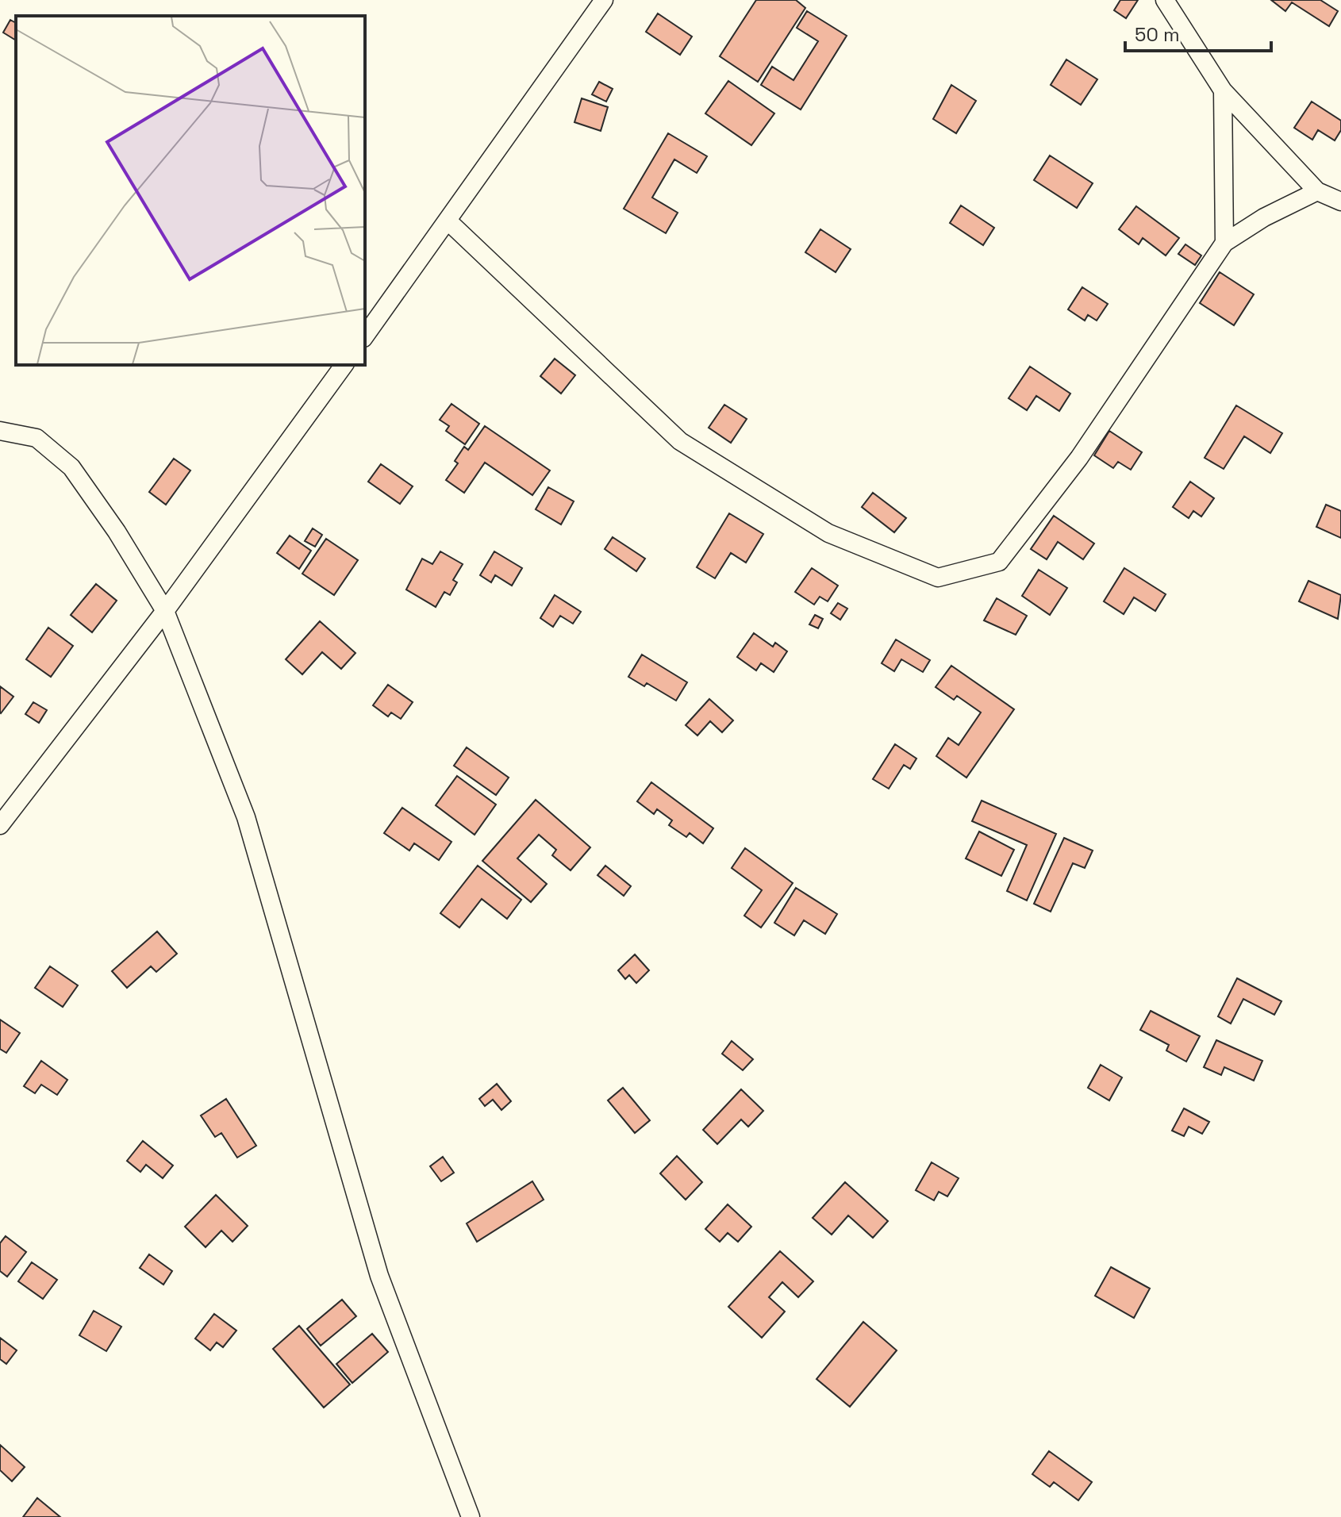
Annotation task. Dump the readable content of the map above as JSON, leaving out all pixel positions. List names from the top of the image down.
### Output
{
  "scale_bar": "50 m"
}
